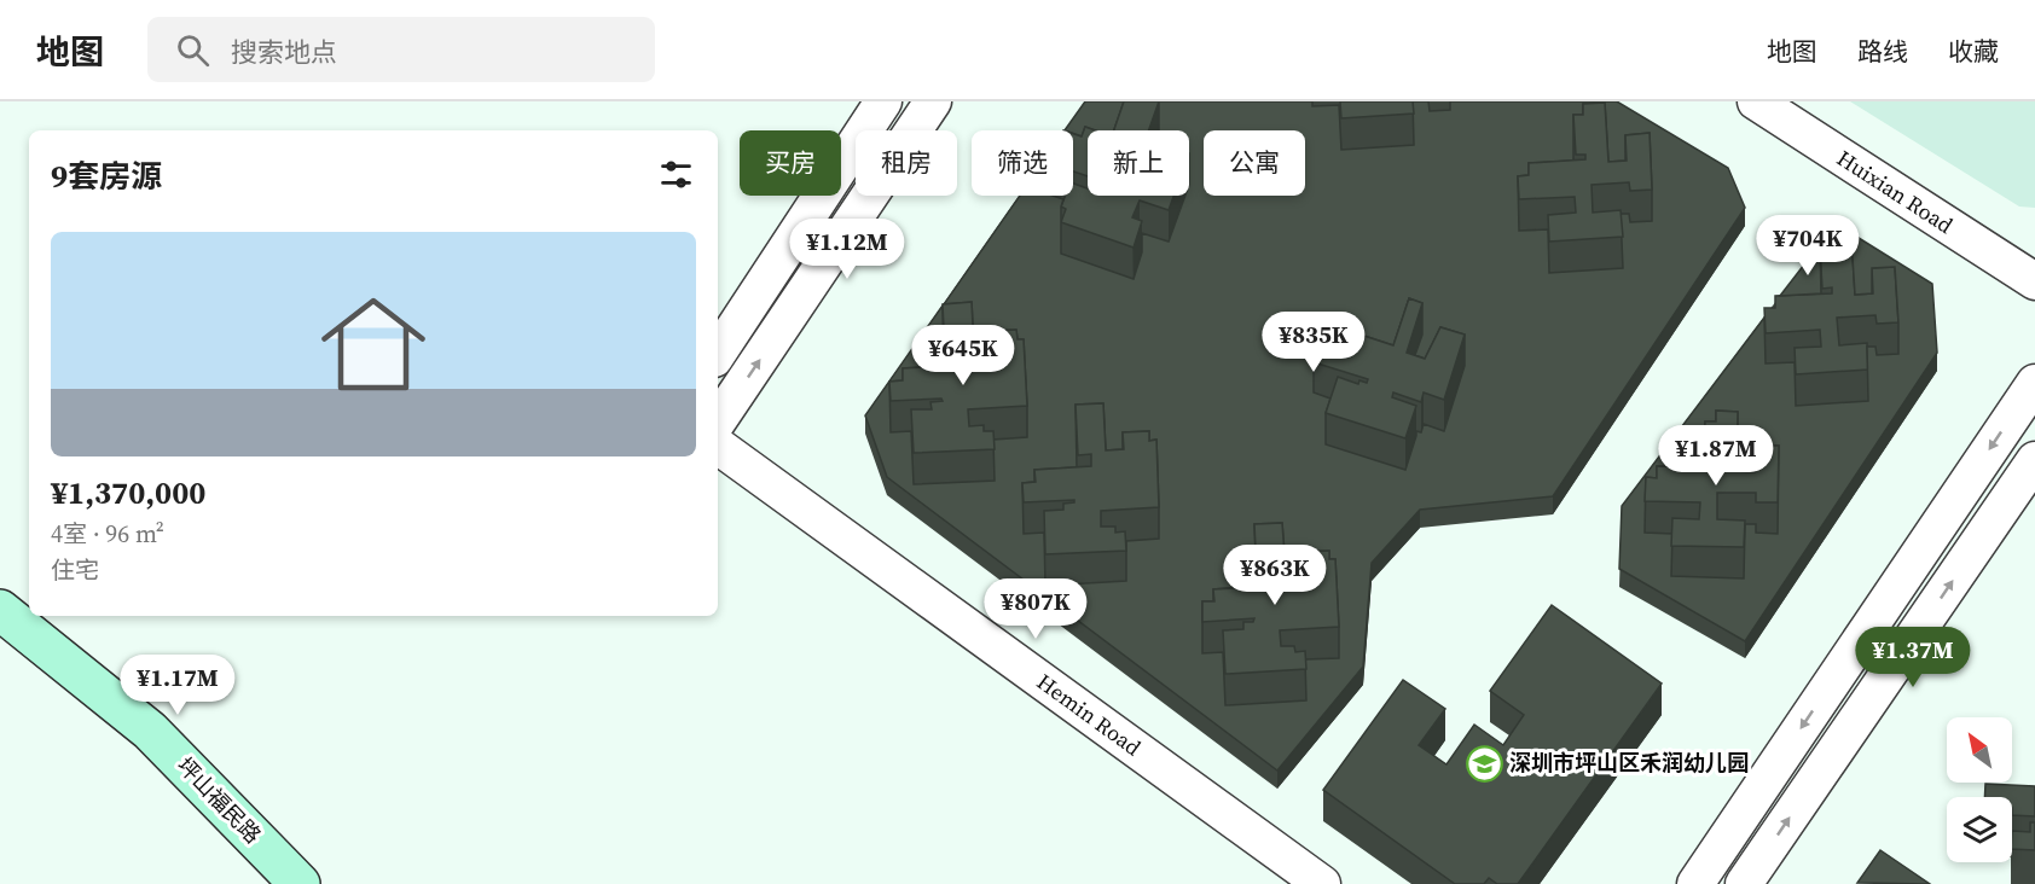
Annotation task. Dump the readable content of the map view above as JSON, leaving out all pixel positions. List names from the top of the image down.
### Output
{
  "streets": {
    "street": ["Huixian Road", "Hemin Road", "坪山福民路"]
  },
  "places": {
    "school or university": ["深圳市坪山区禾润幼儿园"]
  },
  "north": "top left",
  "page": {
    "header": "地图",
    "search": "搜索地点",
    "nav": ["地图", "路线", "收藏"],
    "chip": [
      "买房",
      "租房",
      "筛选",
      "新上",
      "公寓"
    ],
    "heading": "9套房源",
    "price": [
      "¥704K",
      "¥1.12M",
      "¥835K",
      "¥645K",
      "¥1.87M",
      "¥863K",
      "¥807K",
      "¥1.37M",
      "¥1.17M"
    ],
    "list": [
      {
        "name": "¥1,370,000",
        "note": "4室 · 96 m² · 住宅"
      }
    ]
  }
}
